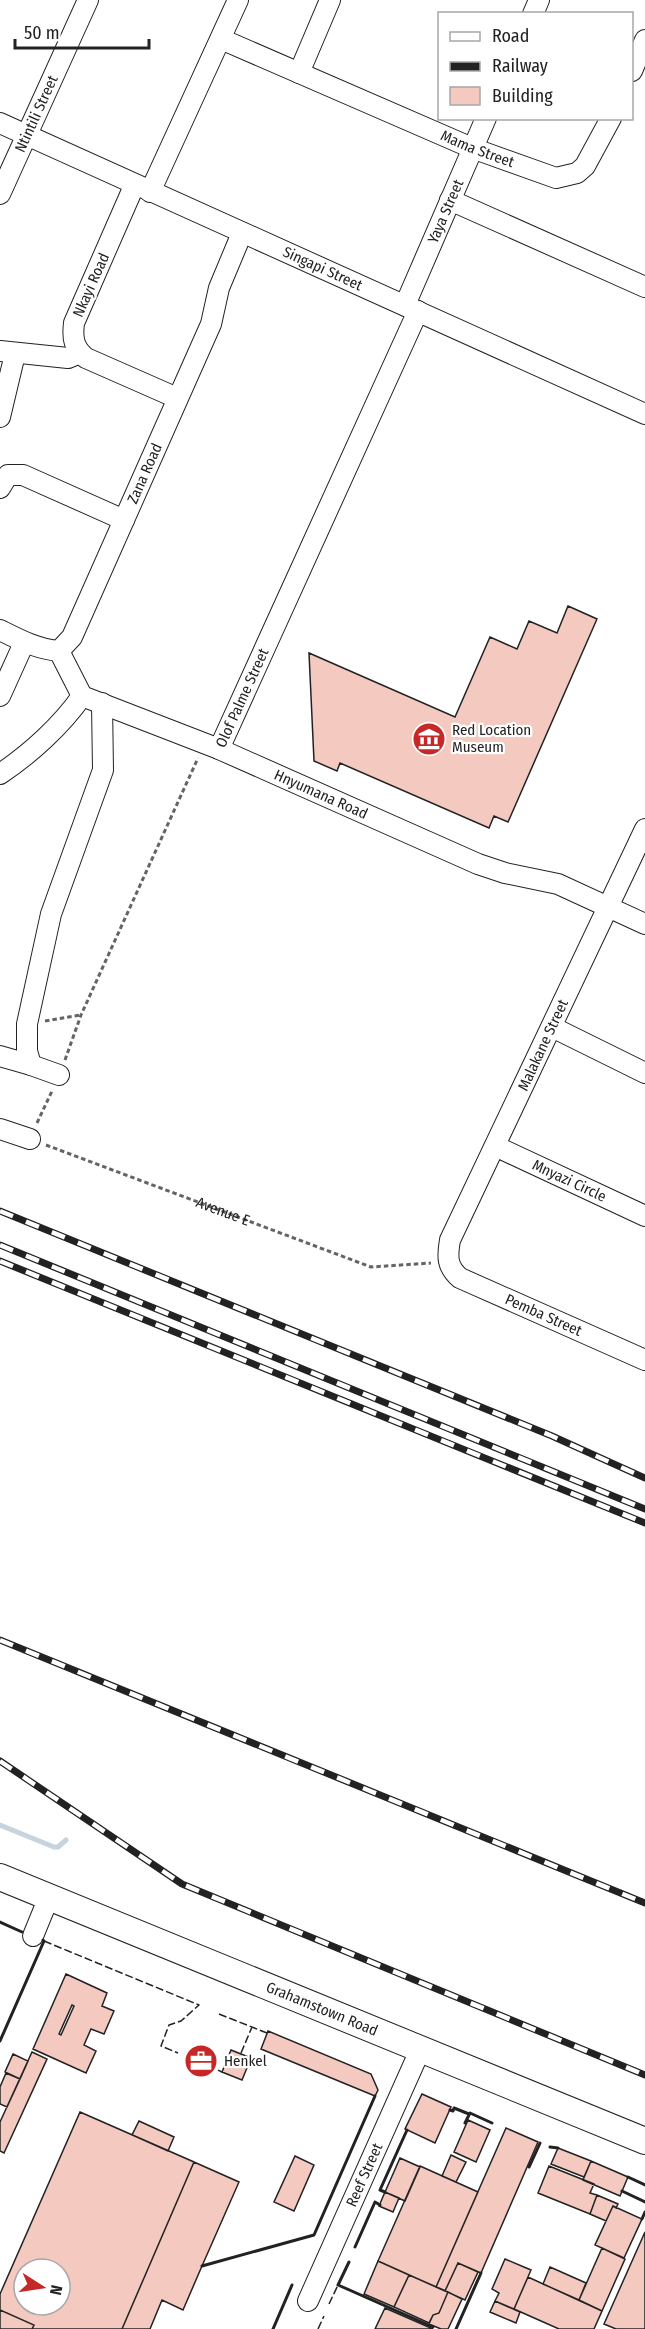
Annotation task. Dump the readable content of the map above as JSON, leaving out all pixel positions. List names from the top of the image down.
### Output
{
  "streets": {
    "main road": ["Grahamstown Road"],
    "street": [
      "Ntintili Street",
      "Mama Street",
      "Yaya Street",
      "Singapi Street",
      "Nkayi Road",
      "Zana Road",
      "Olof Palme Street",
      "Hnyumana Road",
      "Malakane Street",
      "Mnyazi Circle",
      "Pemba Street",
      "Reef Street"
    ],
    "path": ["Avenue E"]
  },
  "crossings": [
    ["Ntintili Street", "Singapi Street"],
    ["Mama Street", "Yaya Street"],
    ["Mama Street", "Nkayi Road"],
    ["Yaya Street", "Singapi Street"],
    ["Yaya Street", "Olof Palme Street"],
    ["Singapi Street", "Nkayi Road"],
    ["Singapi Street", "Zana Road"],
    ["Singapi Street", "Olof Palme Street"],
    ["Olof Palme Street", "Hnyumana Road"],
    ["Olof Palme Street", "Avenue E"],
    ["Hnyumana Road", "Malakane Street"],
    ["Malakane Street", "Mnyazi Circle"],
    ["Malakane Street", "Avenue E"],
    ["Malakane Street", "Pemba Street"],
    ["Avenue E", "Pemba Street"],
    ["Grahamstown Road", "Reef Street"]
  ],
  "places": {
    "museum": ["Red Location Museum"],
    "office": ["Henkel"]
  },
  "legend": ["Road", "Railway", "Building"],
  "scale_bar": "50 m",
  "north": "right"
}
